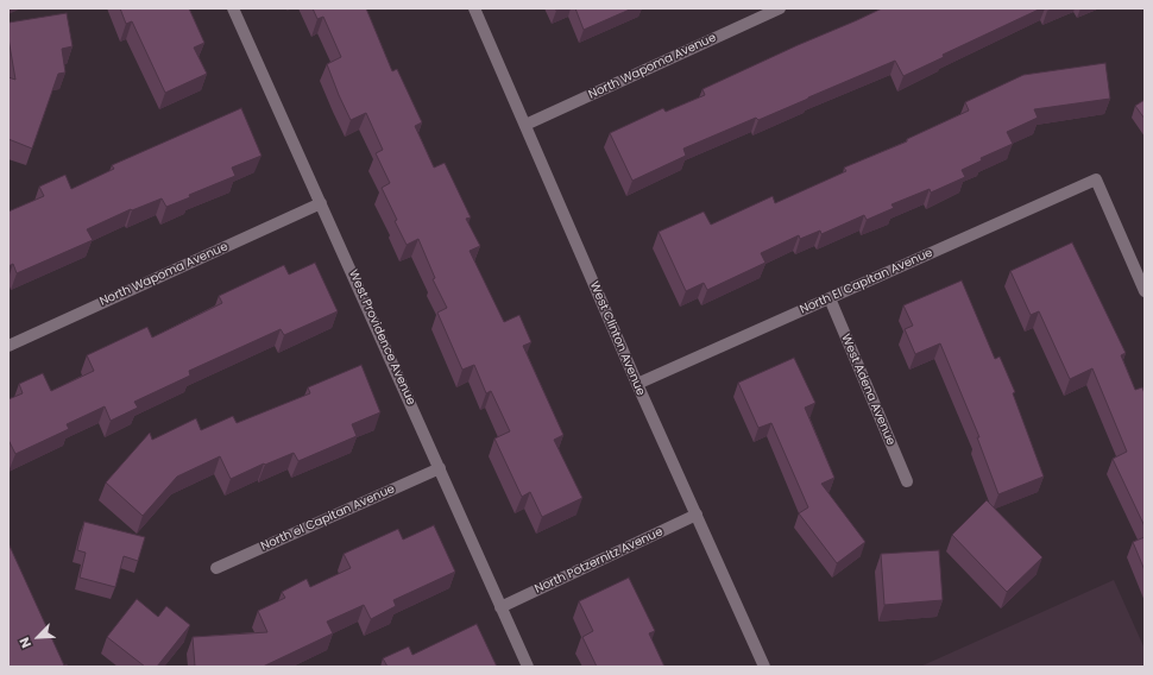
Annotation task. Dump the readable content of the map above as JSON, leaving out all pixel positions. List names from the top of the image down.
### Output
{
  "streets": {
    "street": [
      "North Wapoma Avenue",
      "North El Capitan Avenue",
      "West Providence Avenue",
      "West Clinton Avenue",
      "West Adena Avenue",
      "North el Capitan Avenue",
      "North Potzernitz Avenue"
    ]
  },
  "crossings": [
    ["North Wapoma Avenue", "West Providence Avenue"],
    ["North Wapoma Avenue", "West Clinton Avenue"],
    ["North El Capitan Avenue", "West Clinton Avenue"],
    ["North El Capitan Avenue", "West Adena Avenue"],
    ["West Providence Avenue", "North el Capitan Avenue"],
    ["West Providence Avenue", "North Potzernitz Avenue"],
    ["West Clinton Avenue", "North Potzernitz Avenue"]
  ],
  "north": "bottom left"
}
